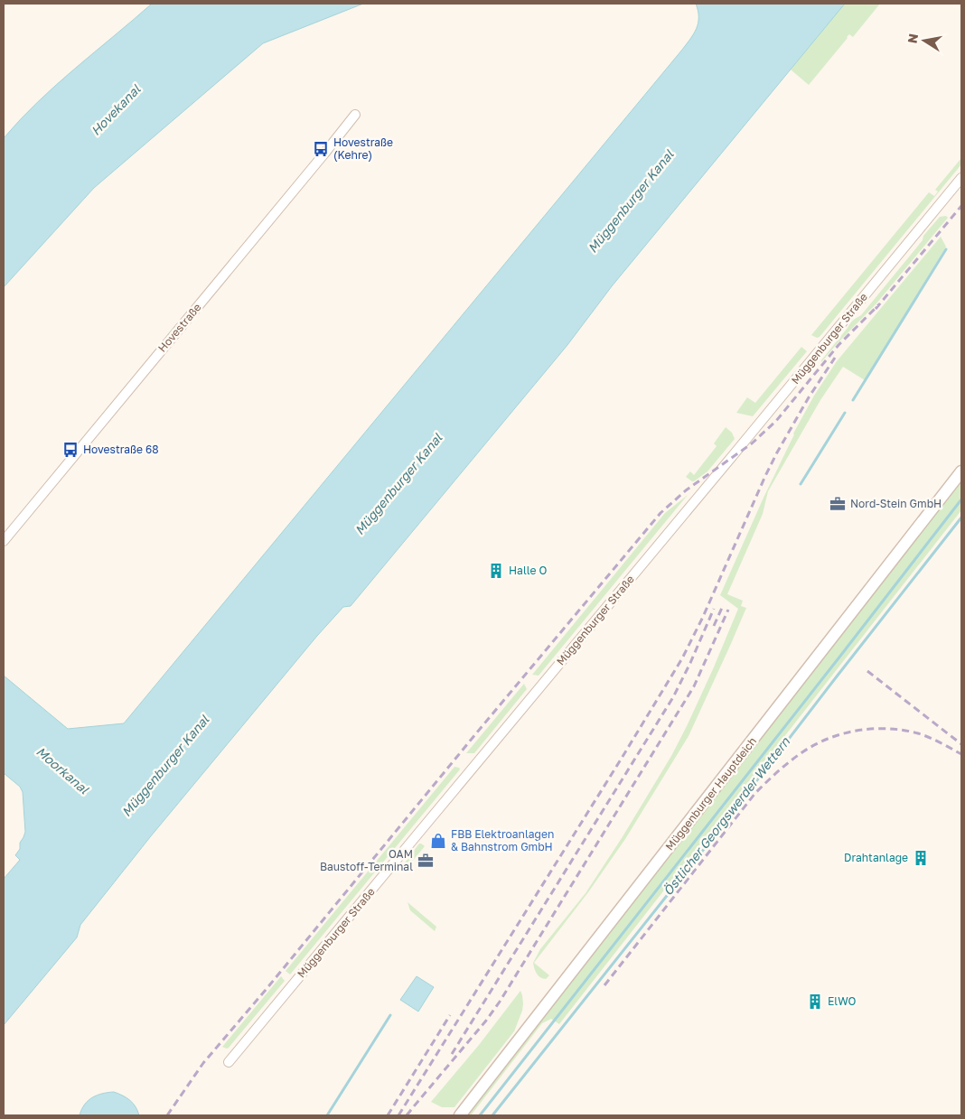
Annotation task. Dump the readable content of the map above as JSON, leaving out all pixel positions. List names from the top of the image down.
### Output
{
  "streets": {
    "street": ["Hovestraße", "Müggenburger Straße", "Müggenburger Hauptdeich"]
  },
  "water": [
    "Hovekanal",
    "Müggenburger Kanal",
    "Moorkanal",
    "Östlicher Georgswerder Wettern"
  ],
  "places": {
    "bus stop": ["Hovestraße (Kehre)", "Hovestraße 68"],
    "office": ["Nord-Stein GmbH", "OAM Baustoff-Terminal"],
    "building": ["Halle O", "Drahtanlage", "ElWO"],
    "shop": ["FBB Elektroanlagen & Bahnstrom GmbH"]
  },
  "north": "left"
}
